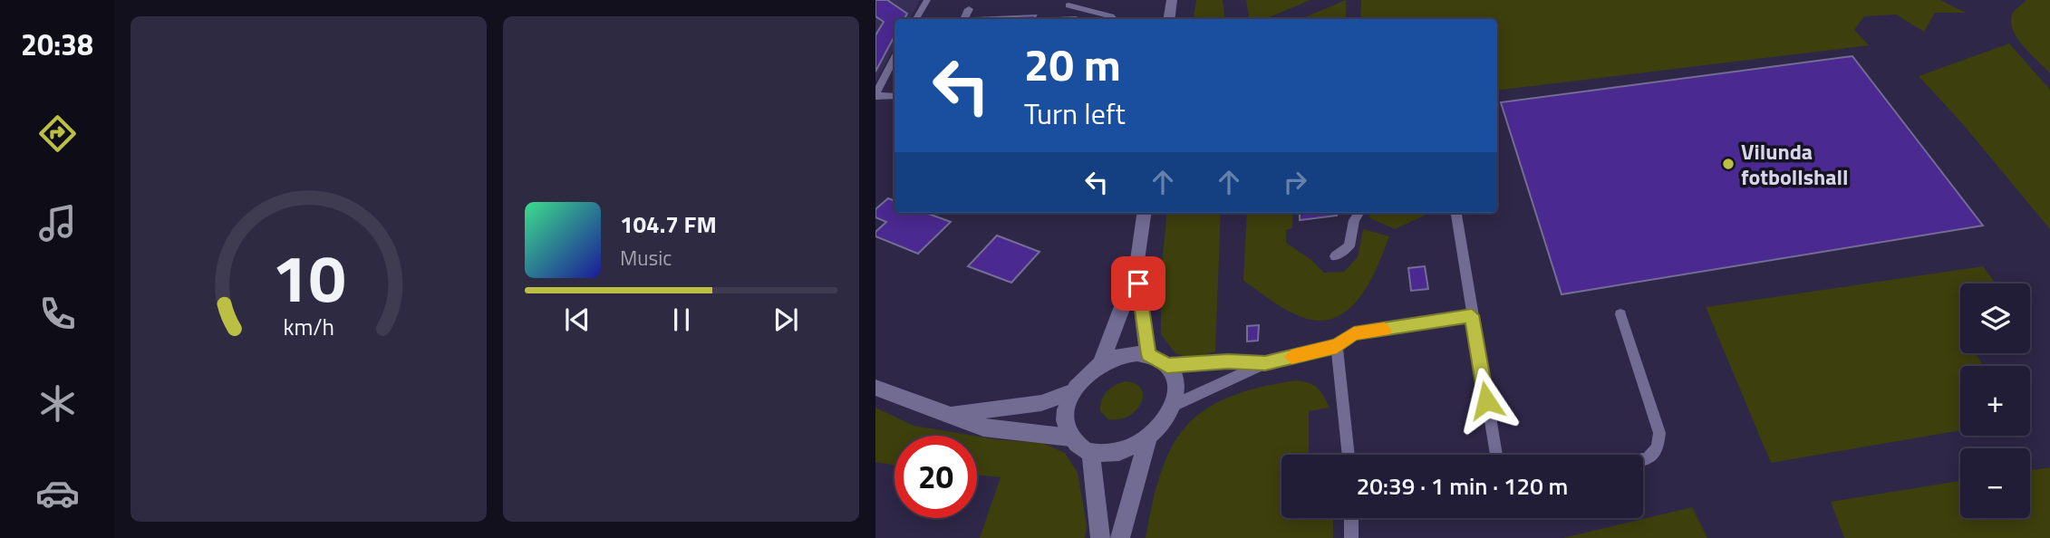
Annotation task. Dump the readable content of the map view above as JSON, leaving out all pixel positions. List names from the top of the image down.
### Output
{
  "places": ["Vilunda fotbollshall"],
  "page": {
    "tabs": "20:38",
    "turn": ["20 m", "Turn left"],
    "song": ["104.7 FM", "Music"],
    "map_buttons": ["+", "−"],
    "limit": "20",
    "trip": "20:39 · 1 min · 120 m",
    "gauge": ["10", "km/h"]
  }
}
